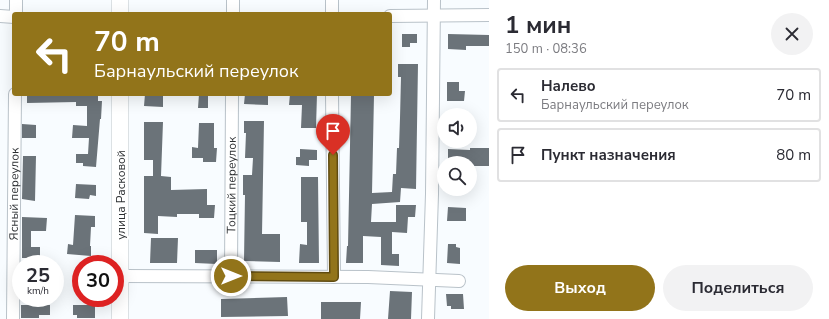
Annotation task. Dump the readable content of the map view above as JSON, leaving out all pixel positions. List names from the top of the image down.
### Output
{
  "streets": {
    "street": ["Тоцкий переулок", "Ясный переулок", "улица Расковой"]
  },
  "page": {
    "heading": ["1 мин", "150 m · 08:36"],
    "turn": ["70 m", "Барнаульский переулок"],
    "list": [
      {
        "name": "Налево",
        "note": "Барнаульский переулок",
        "value": "70 m"
      },
      {
        "name": "Пункт назначения",
        "value": "80 m"
      }
    ],
    "speed": "25 km/h",
    "limit": "30",
    "buttons": ["Выход", "Поделиться"]
  }
}
